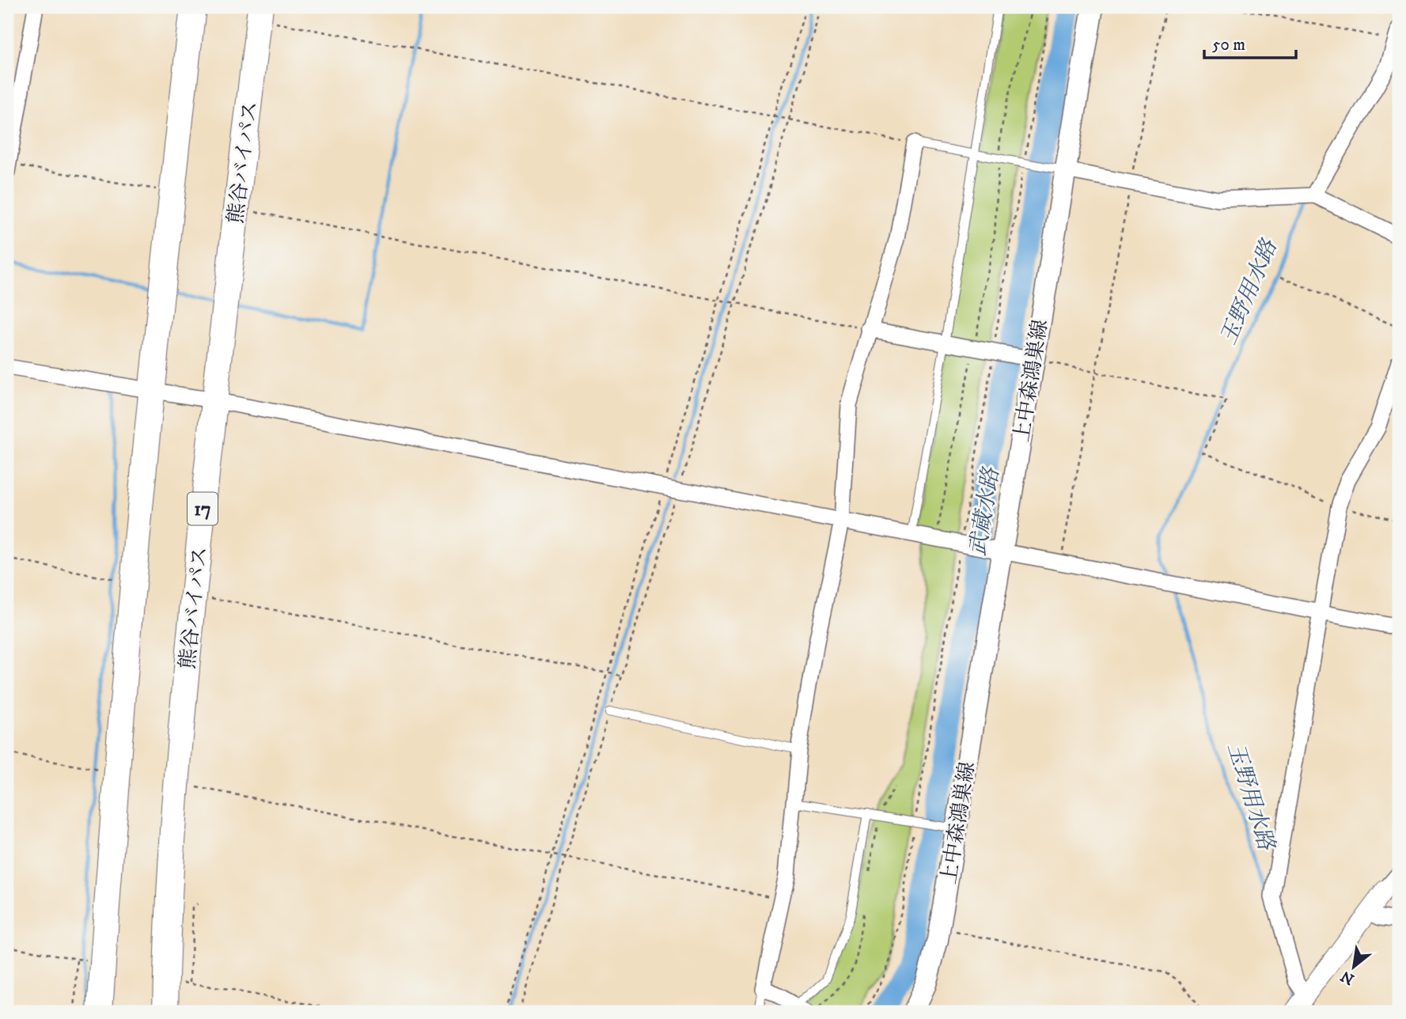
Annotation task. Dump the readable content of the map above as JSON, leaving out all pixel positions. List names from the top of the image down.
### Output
{
  "streets": {
    "highway": ["熊谷バイパス", "17"],
    "main road": ["上中森鴻巣線"]
  },
  "water": ["玉野用水路", "武蔵水路"],
  "scale_bar": "50 m",
  "north": "bottom left"
}
